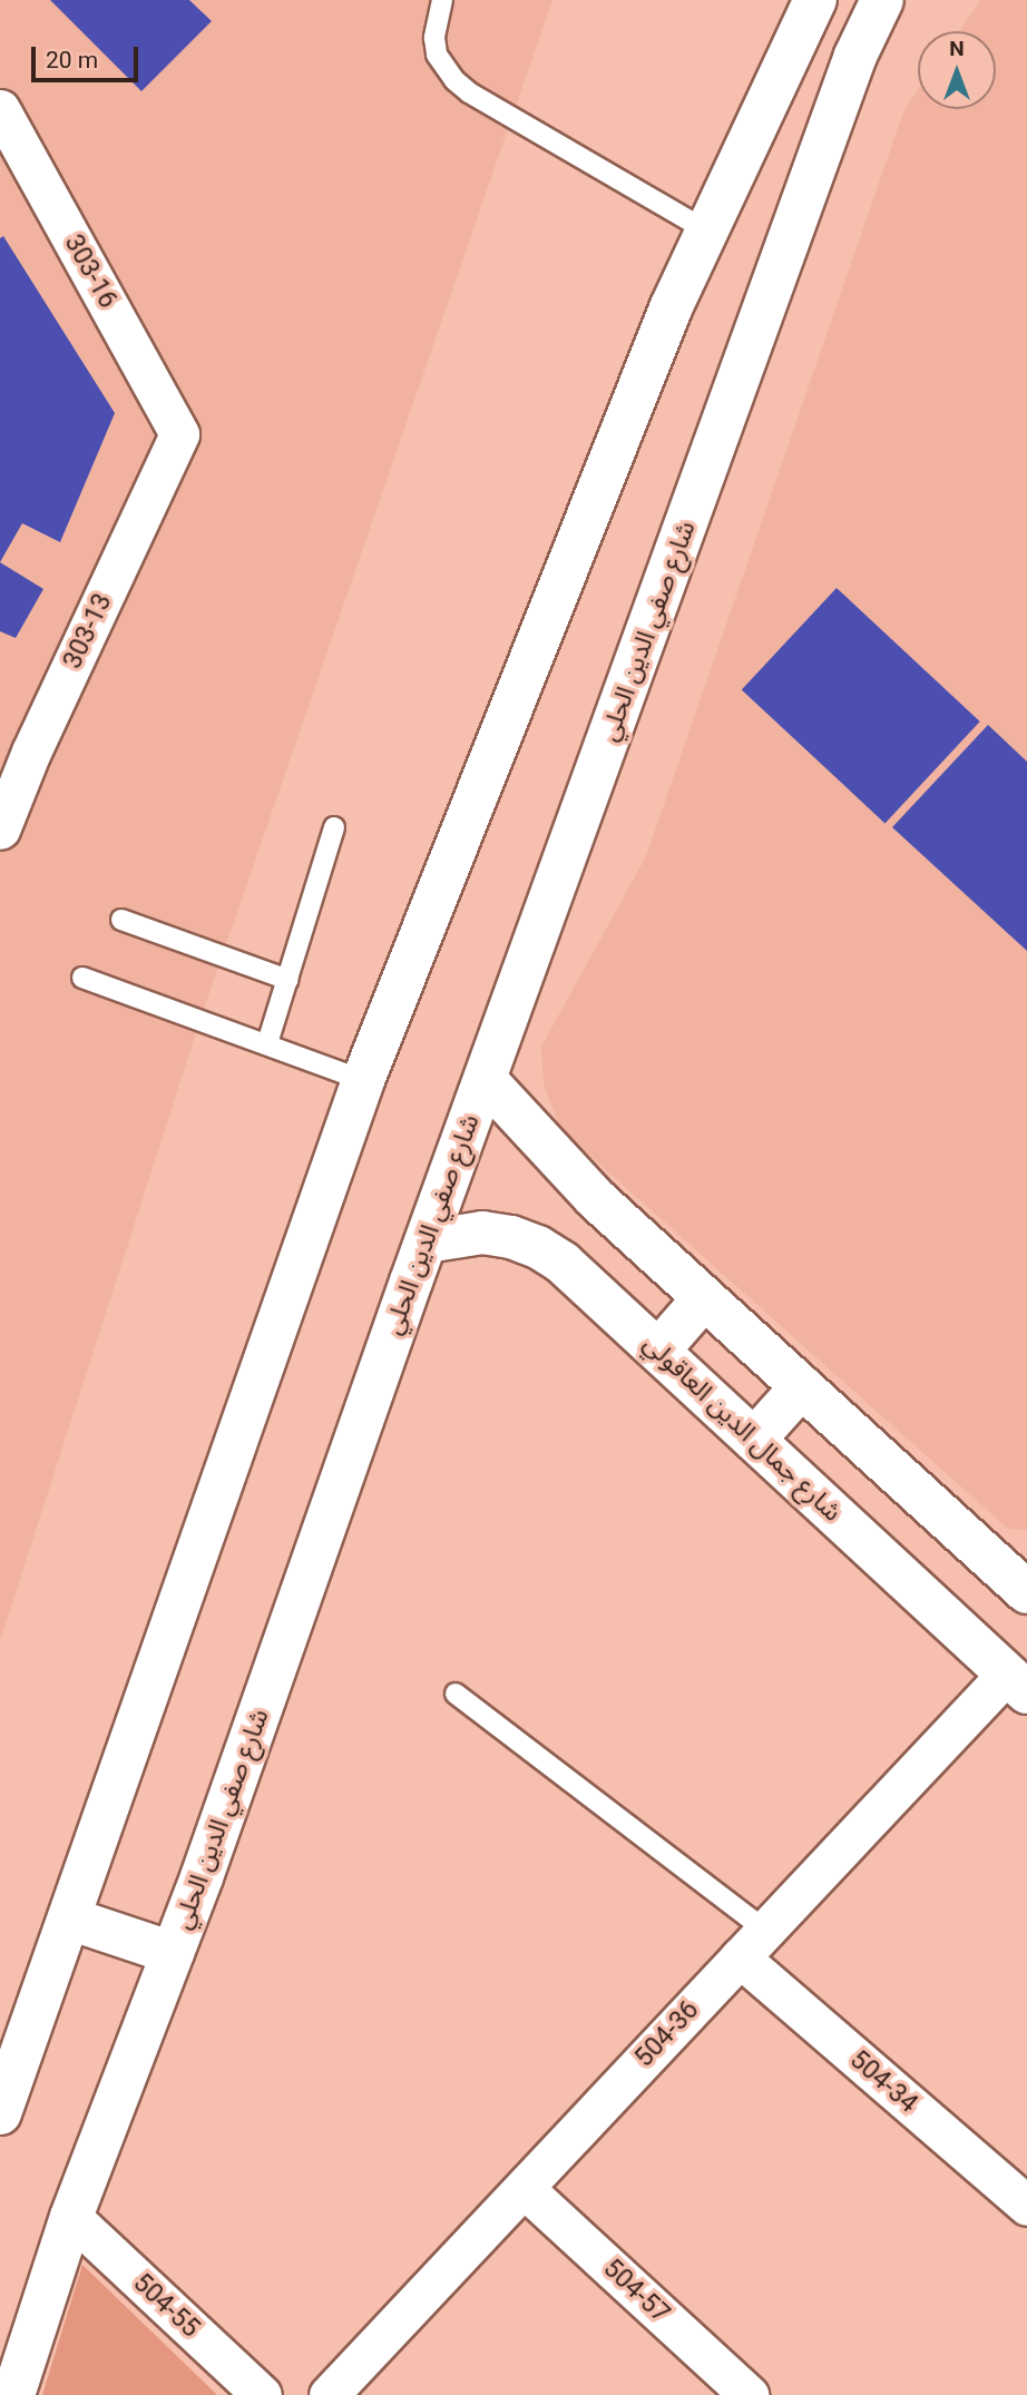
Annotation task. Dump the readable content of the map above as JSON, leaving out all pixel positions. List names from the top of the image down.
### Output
{
  "streets": {
    "main road": ["شارع صفي الدين الحلي", "شارع جمال الدين العاقولي"],
    "street": [
      "303-16",
      "303-13",
      "504-36",
      "504-34",
      "504-57",
      "504-55"
    ]
  },
  "crossings": [
    ["303-16", "303-13"],
    ["شارع صفي الدين الحلي", "شارع جمال الدين العاقولي"],
    ["شارع صفي الدين الحلي", "504-55"],
    ["شارع جمال الدين العاقولي", "504-36"],
    ["504-36", "504-34"],
    ["504-36", "504-57"]
  ],
  "scale_bar": "20 m",
  "north": "top"
}
